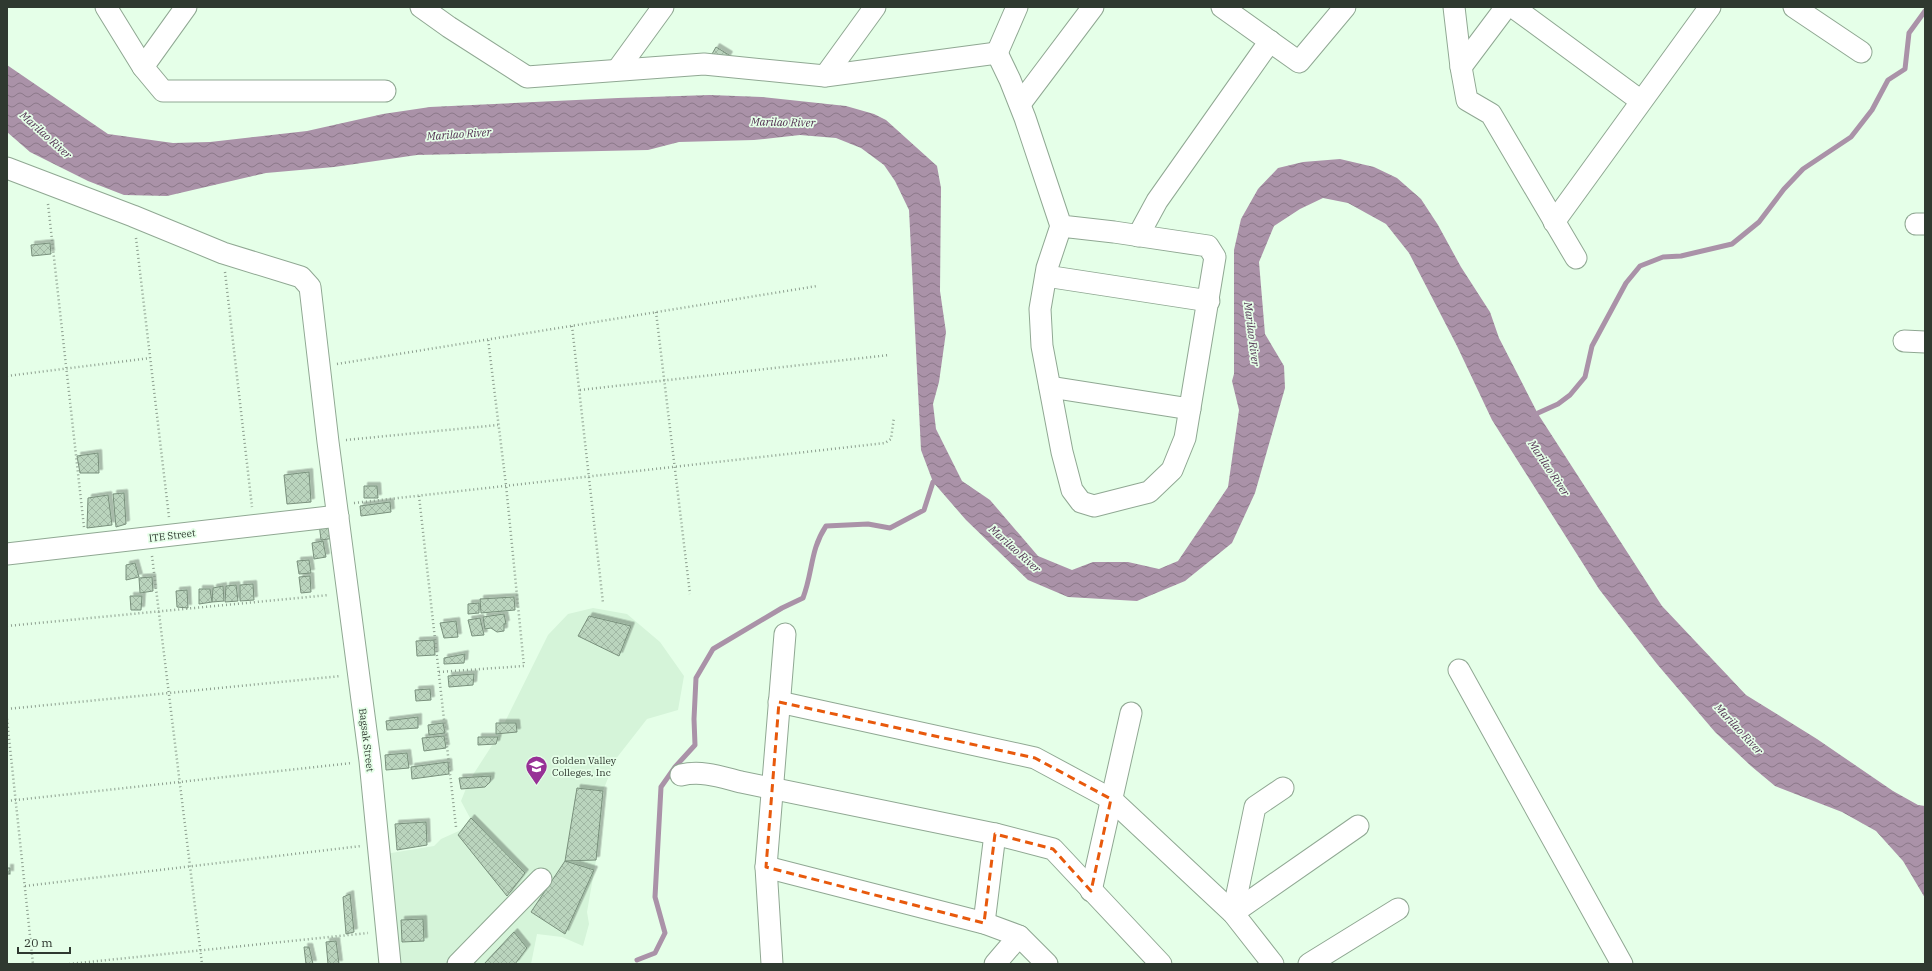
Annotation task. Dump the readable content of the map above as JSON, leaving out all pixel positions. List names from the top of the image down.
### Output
{
  "streets": {
    "street": ["ITE Street", "Bagsak Street"]
  },
  "crossings": [
    ["ITE Street", "Bagsak Street"]
  ],
  "water": ["Marilao River"],
  "places": {
    "school or university": ["Golden Valley Colleges, Inc"]
  },
  "scale_bar": "20 m"
}
